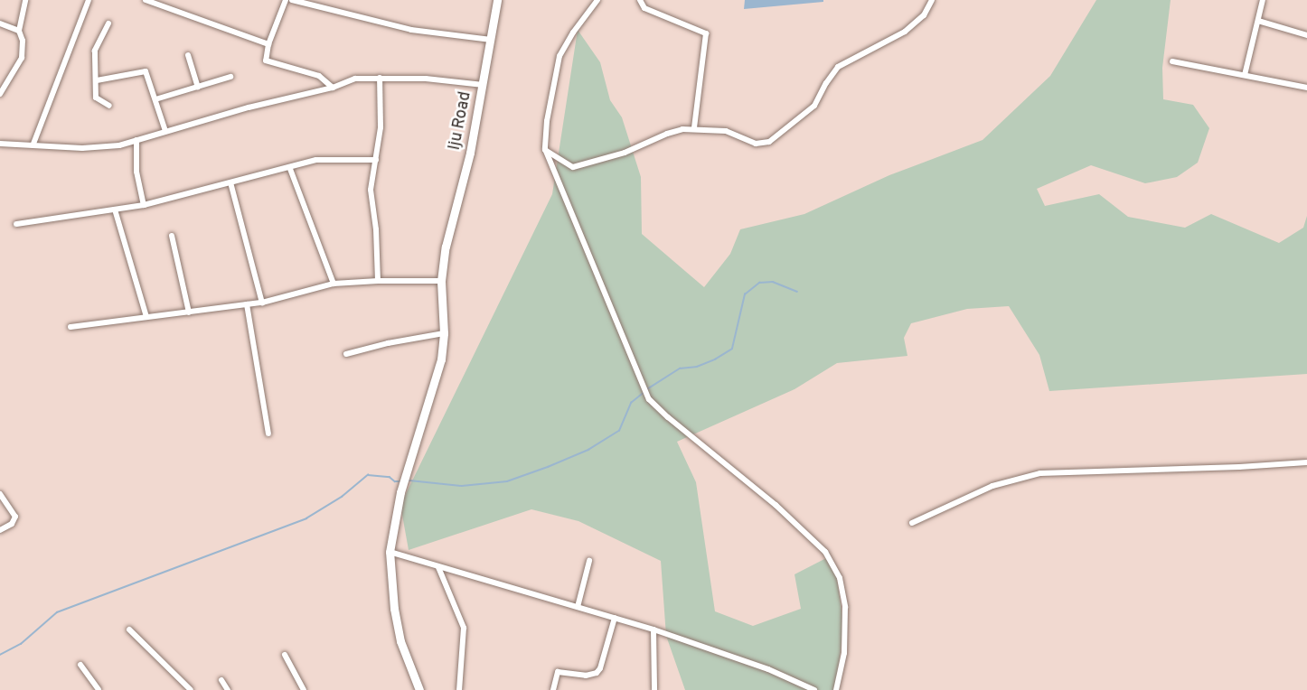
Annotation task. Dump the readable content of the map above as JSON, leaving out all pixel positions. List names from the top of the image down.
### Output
{
  "streets": {
    "main road": ["Iju Road"]
  }
}
